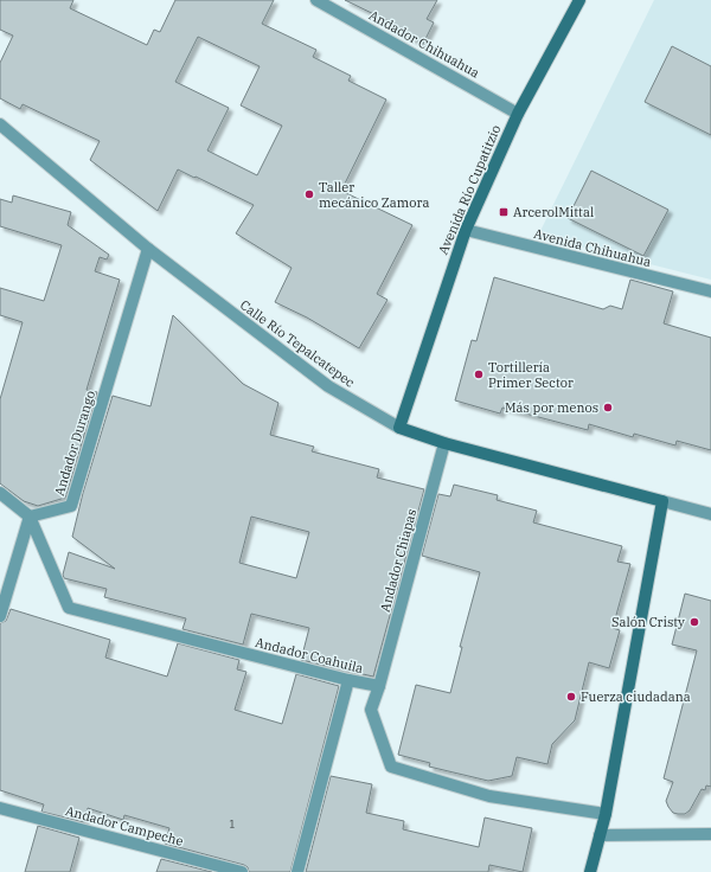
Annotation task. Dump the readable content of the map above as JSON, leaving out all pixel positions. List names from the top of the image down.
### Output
{
  "streets": {
    "street": [
      "Andador Chihuahua",
      "Avenida Río Cupatitzio",
      "Avenida Chihuahua",
      "Calle Río Tepalcatepec",
      "Andador Durango",
      "Andador Chiapas",
      "Andador Coahuila",
      "Andador Campeche"
    ]
  },
  "crossings": [
    ["Andador Chihuahua", "Avenida Río Cupatitzio"],
    ["Avenida Río Cupatitzio", "Avenida Chihuahua"],
    ["Avenida Río Cupatitzio", "Calle Río Tepalcatepec"],
    ["Calle Río Tepalcatepec", "Andador Durango"],
    ["Calle Río Tepalcatepec", "Andador Chiapas"],
    ["Andador Durango", "Andador Coahuila"],
    ["Andador Chiapas", "Andador Coahuila"]
  ],
  "places": {
    "other": [
      "Taller mecánico Zamora",
      "Tortillería Primer Sector",
      "Más por menos",
      "Salón Cristy",
      "Fuerza ciudadana"
    ],
    "transit": ["ArcerolMittal"]
  },
  "house_numbers": ["1"]
}
